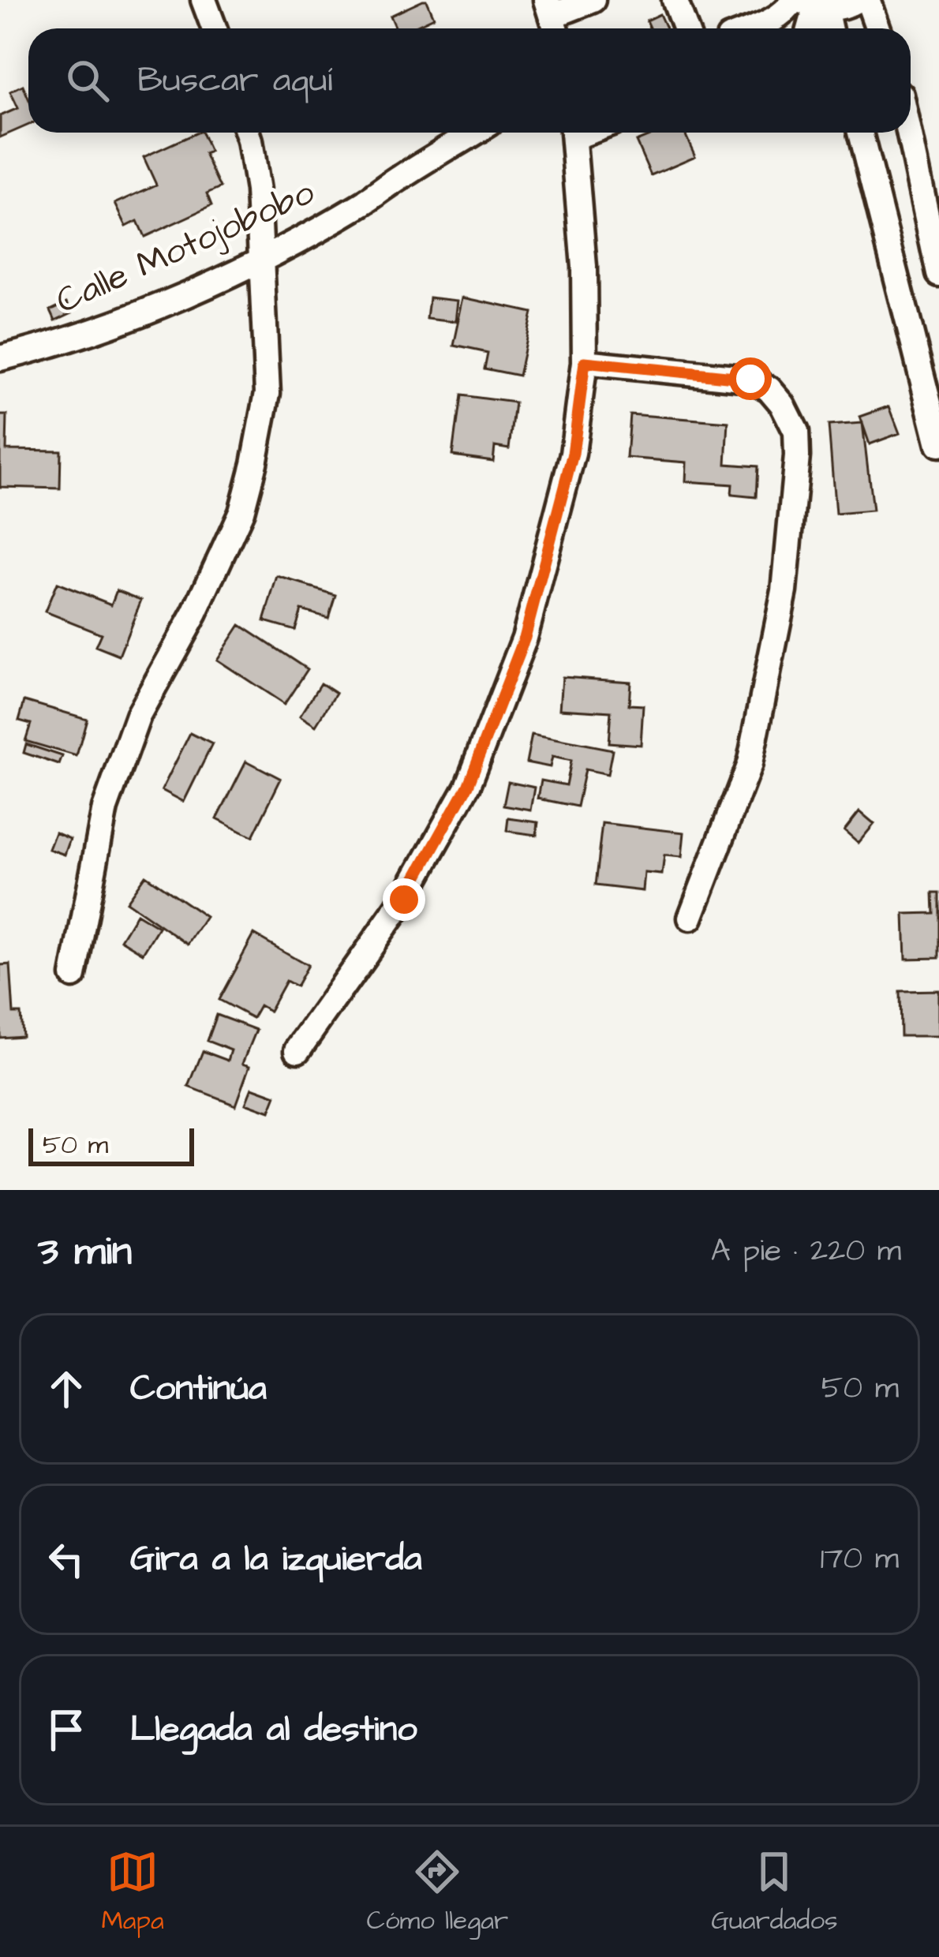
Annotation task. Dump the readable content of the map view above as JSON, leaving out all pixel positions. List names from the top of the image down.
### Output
{
  "streets": {
    "street": ["Calle Motojobobo"]
  },
  "scale_bar": "50 m",
  "page": {
    "search": "Buscar aquí",
    "scale": "50 m",
    "heading": ["3 min", "A pie · 220 m"],
    "list": [
      ["Continúa", "50 m"],
      ["Gira a la izquierda", "170 m"],
      "Llegada al destino"
    ],
    "nav": ["Mapa", "Cómo llegar", "Guardados"]
  }
}
